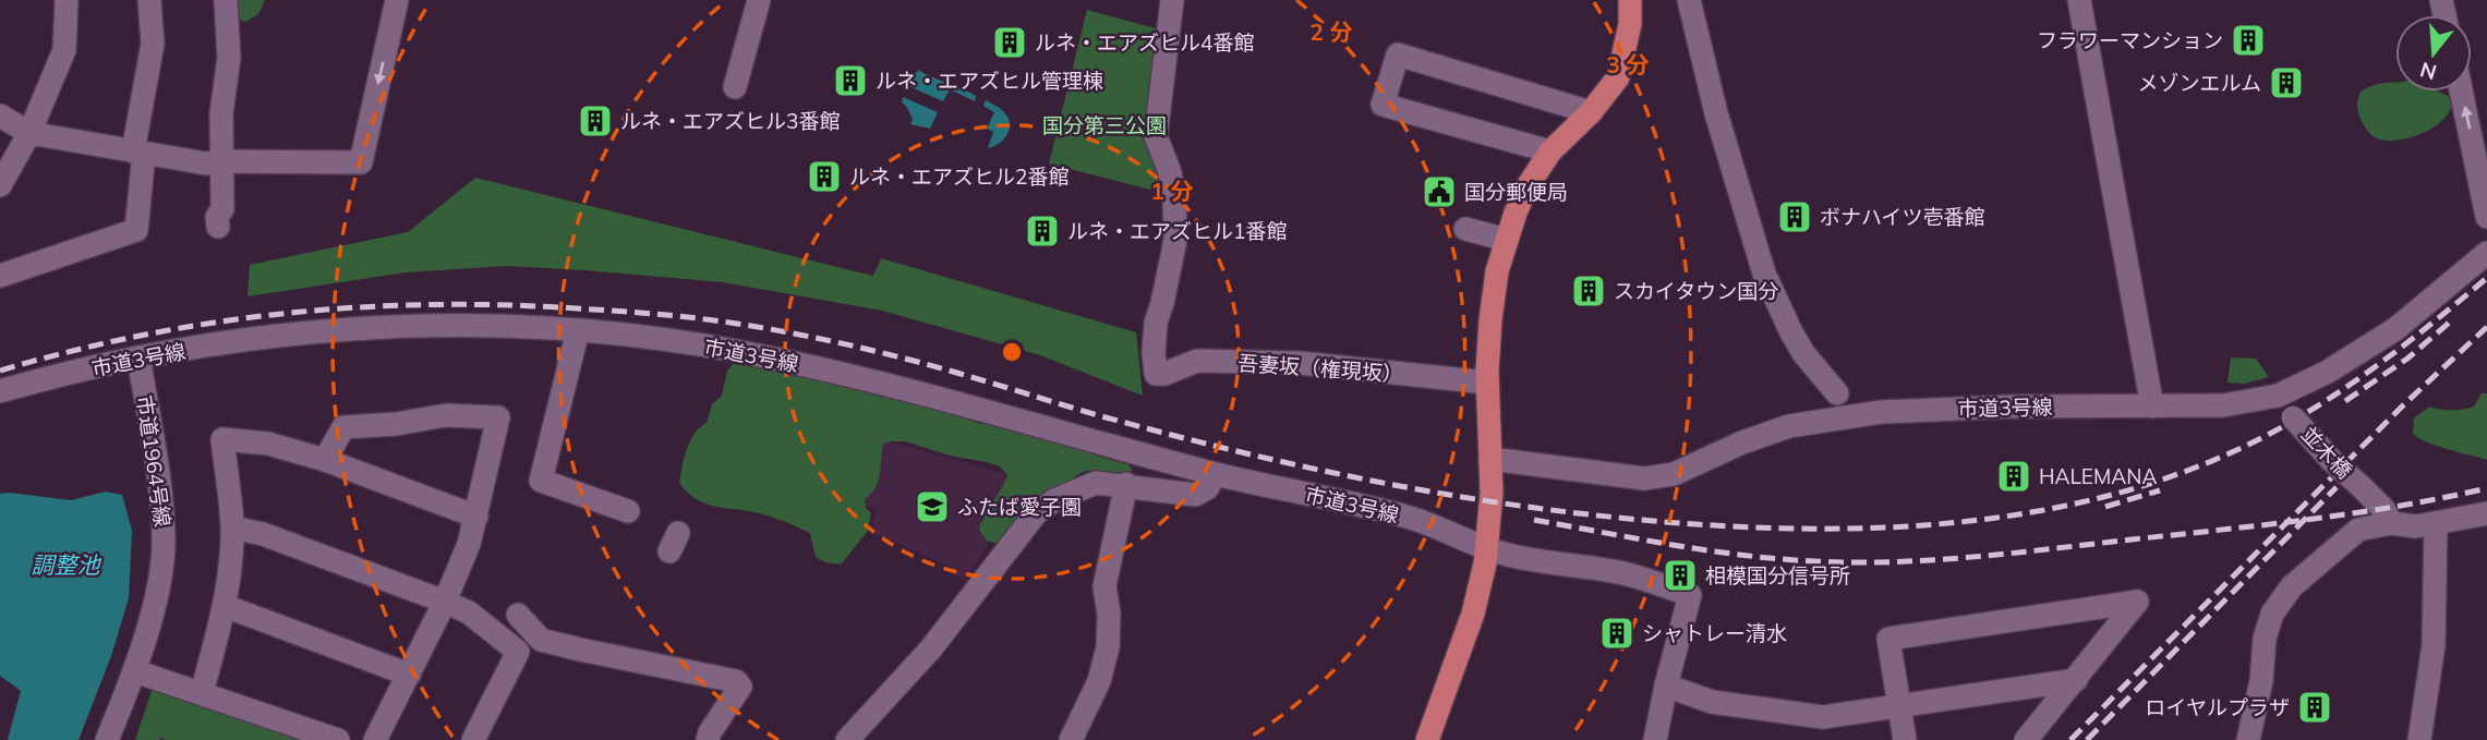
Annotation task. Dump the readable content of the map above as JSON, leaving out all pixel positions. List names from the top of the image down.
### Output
{
  "streets": {
    "street": [
      "市道3号線",
      "吾妻坂（権現坂）",
      "並木橋",
      "市道1964号線"
    ]
  },
  "crossings": [
    ["市道3号線", "並木橋"],
    ["市道3号線", "市道1964号線"]
  ],
  "water": ["調整池"],
  "parks": ["国分第三公園"],
  "places": {
    "building": [
      "フラワーマンション",
      "ルネ・エアズヒル4番館",
      "ルネ・エアズヒル管理棟",
      "メゾンエルム",
      "ルネ・エアズヒル3番館",
      "ルネ・エアズヒル2番館",
      "ボナハイツ壱番館",
      "ルネ・エアズヒル1番館",
      "スカイタウン国分",
      "HALEMANA",
      "相模国分信号所",
      "シャトレー清水",
      "ロイヤルプラザ"
    ],
    "public building": ["国分郵便局"],
    "school or university": ["ふたば愛子園"]
  },
  "north": "bottom",
  "rings": ["2 分", "3 分", "1 分"]
}
